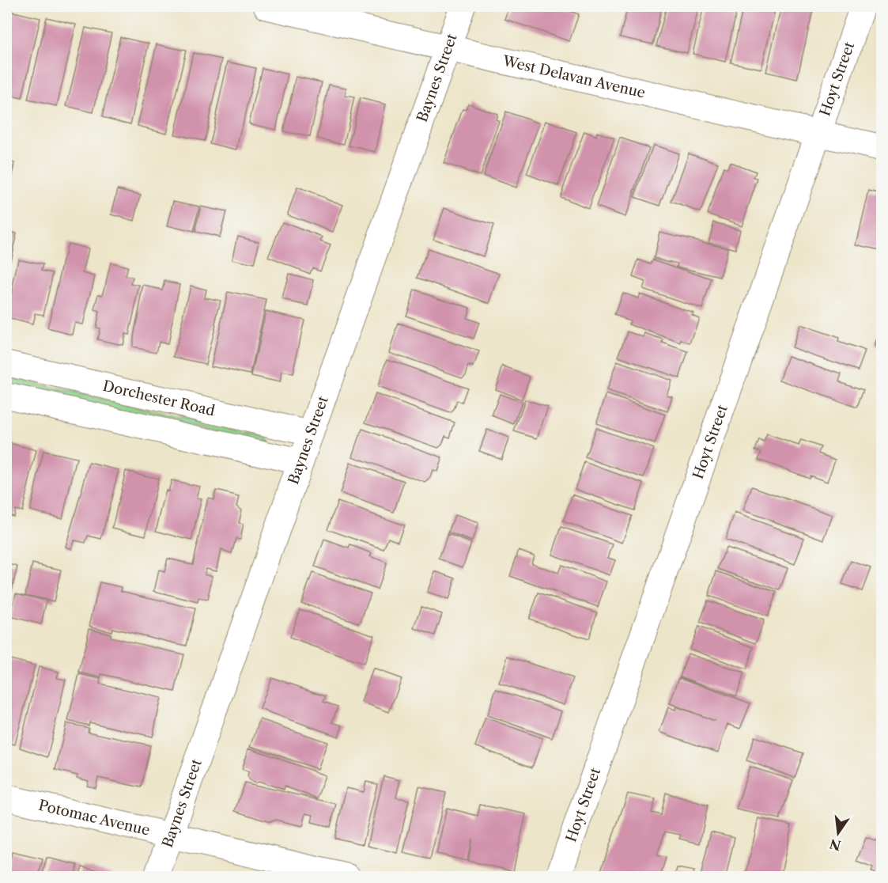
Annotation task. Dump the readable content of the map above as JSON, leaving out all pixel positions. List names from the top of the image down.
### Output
{
  "streets": {
    "street": [
      "West Delavan Avenue",
      "Baynes Street",
      "Hoyt Street",
      "Dorchester Road",
      "Potomac Avenue"
    ]
  },
  "crossings": [
    ["West Delavan Avenue", "Baynes Street"],
    ["West Delavan Avenue", "Hoyt Street"],
    ["Baynes Street", "Dorchester Road"],
    ["Baynes Street", "Potomac Avenue"]
  ],
  "north": "bottom"
}
